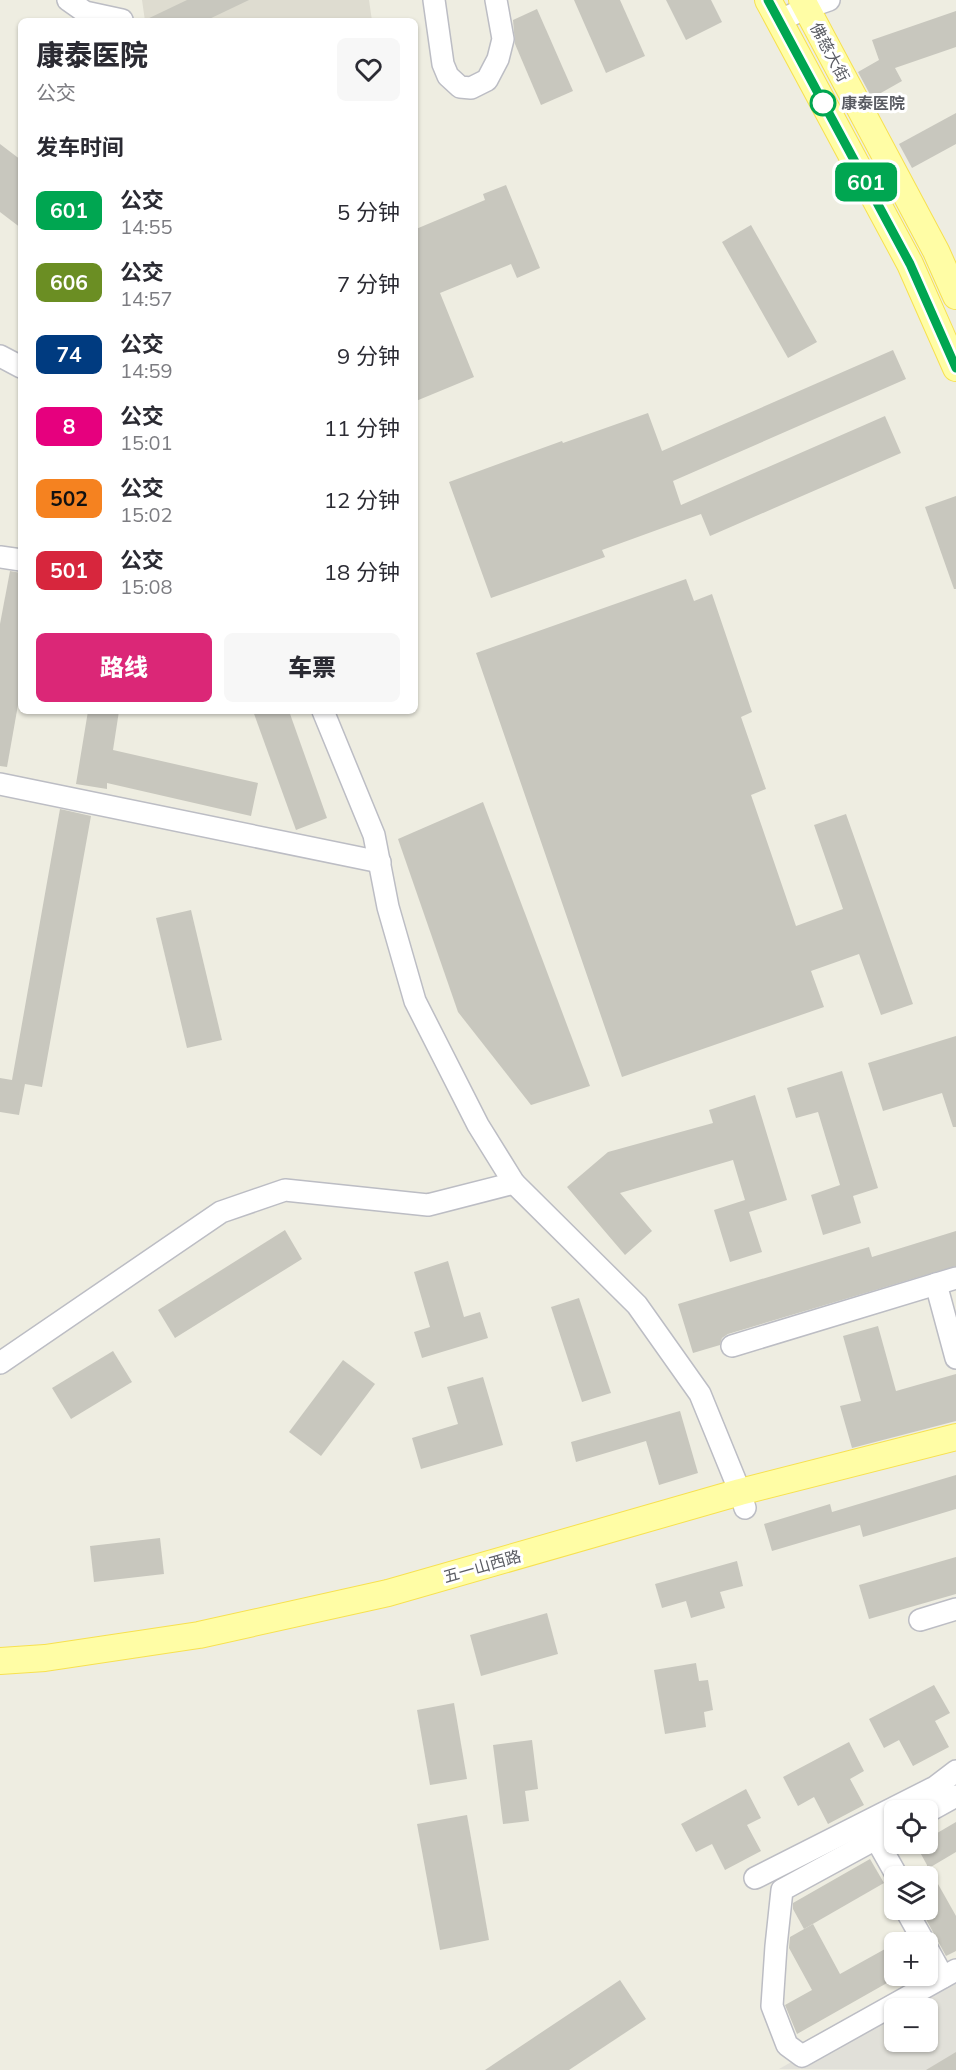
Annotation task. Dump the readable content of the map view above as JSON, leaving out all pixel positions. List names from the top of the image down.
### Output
{
  "streets": {
    "main road": ["佛慈大街", "五一山西路"]
  },
  "places": ["康泰医院"],
  "lines": ["bus line 601"],
  "page": {
    "on_map": "601",
    "heading": [
      ["康泰医院", "公交"],
      "发车时间"
    ],
    "list": [
      {
        "mark": "601",
        "name": "公交",
        "note": "14:55",
        "value": "5 分钟"
      },
      {
        "mark": "606",
        "name": "公交",
        "note": "14:57",
        "value": "7 分钟"
      },
      {
        "mark": "74",
        "name": "公交",
        "note": "14:59",
        "value": "9 分钟"
      },
      {
        "mark": "8",
        "name": "公交",
        "note": "15:01",
        "value": "11 分钟"
      },
      {
        "mark": "502",
        "name": "公交",
        "note": "15:02",
        "value": "12 分钟"
      },
      {
        "mark": "501",
        "name": "公交",
        "note": "15:08",
        "value": "18 分钟"
      }
    ],
    "buttons": ["路线", "车票"],
    "map_buttons": ["+", "−"]
  }
}
